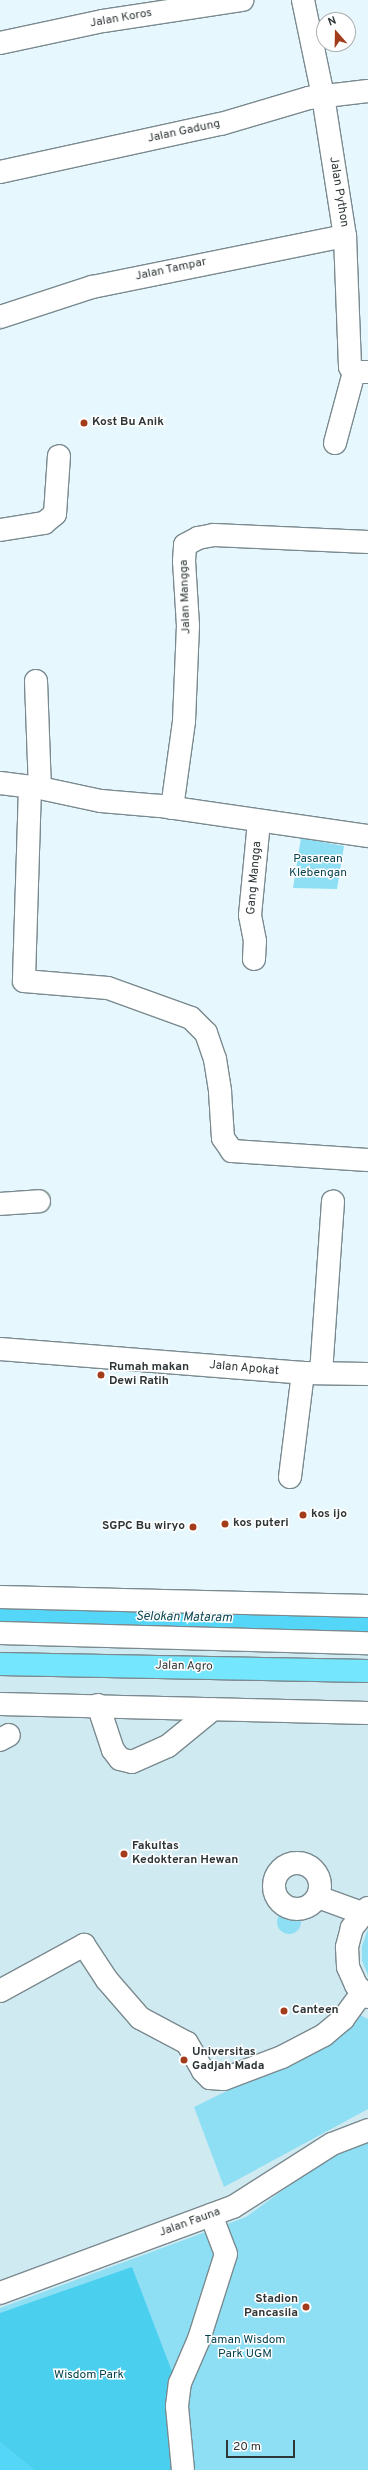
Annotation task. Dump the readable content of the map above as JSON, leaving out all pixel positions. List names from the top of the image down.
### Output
{
  "streets": {
    "main road": ["Jalan Agro"],
    "street": [
      "Jalan Koros",
      "Jalan Gadung",
      "Jalan Python",
      "Jalan Tampar",
      "Jalan Mangga",
      "Gang Mangga",
      "Jalan Apokat",
      "Jalan Fauna"
    ]
  },
  "crossings": [
    ["Jalan Gadung", "Jalan Python"],
    ["Jalan Python", "Jalan Tampar"]
  ],
  "water": ["Selokan Mataram"],
  "parks": ["Pasarean Klebengan", "Taman Wisdom Park UGM", "Wisdom Park"],
  "places": [
    "Kost Bu Anik",
    "Rumah makan Dewi Ratih",
    "kos ijo",
    "kos puteri",
    "SGPC Bu wiryo",
    "Fakultas Kedokteran Hewan",
    "Canteen",
    "Universitas Gadjah Mada",
    "Stadion Pancasila"
  ],
  "scale_bar": "20 m",
  "north": "top"
}
